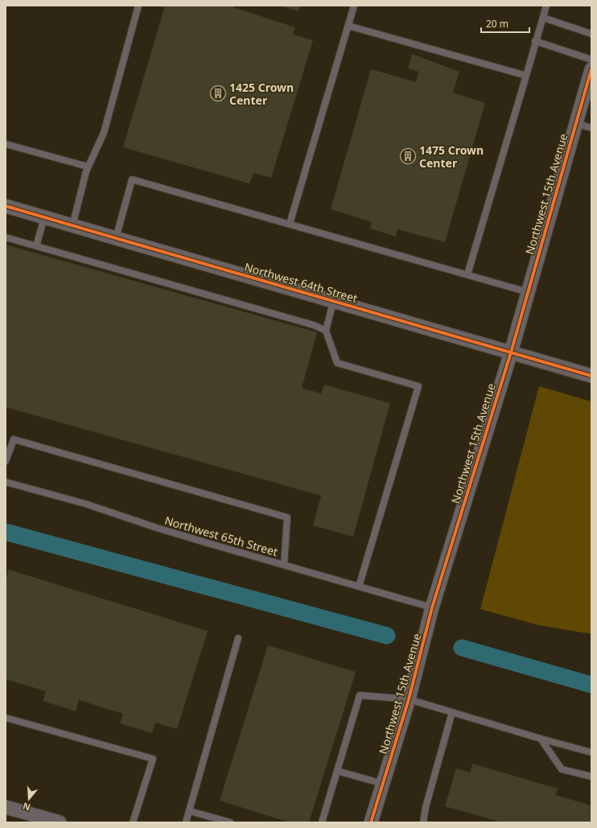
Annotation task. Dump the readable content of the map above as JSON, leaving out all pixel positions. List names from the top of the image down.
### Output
{
  "streets": {
    "street": ["Northwest 15th Avenue", "Northwest 64th Street"],
    "lane": ["Northwest 65th Street"]
  },
  "crossings": [
    ["Northwest 15th Avenue", "Northwest 64th Street"],
    ["Northwest 15th Avenue", "Northwest 65th Street"]
  ],
  "places": {
    "building": ["1425 Crown Center", "1475 Crown Center"]
  },
  "scale_bar": "20 m",
  "north": "bottom"
}
